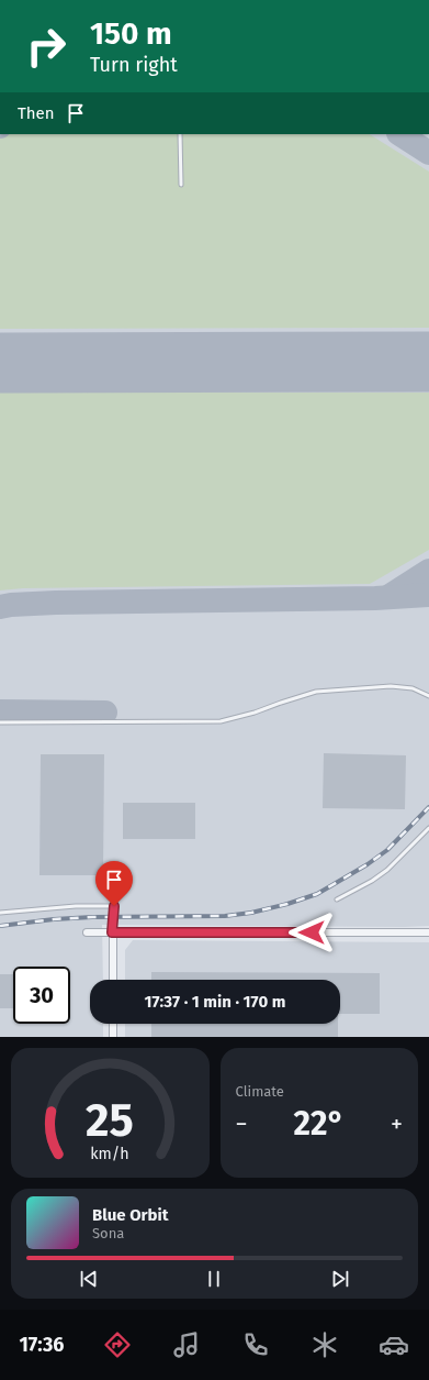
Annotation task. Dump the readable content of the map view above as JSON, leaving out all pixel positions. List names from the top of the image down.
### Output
{
  "page": {
    "turn": ["150 m", "Turn right"],
    "then": "Then",
    "limit": "30",
    "trip": "17:37 · 1 min · 170 m",
    "tile": "Climate",
    "heat": ["−", "22°", "+"],
    "song": ["Blue Orbit", "Sona"],
    "tabs": "17:36",
    "gauge": ["25", "km/h"]
  }
}
